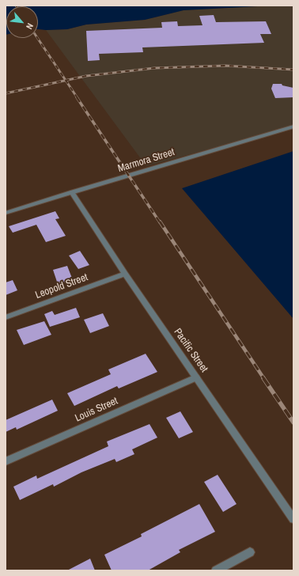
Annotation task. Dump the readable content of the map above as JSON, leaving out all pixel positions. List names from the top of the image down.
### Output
{
  "streets": {
    "street": [
      "Marmora Street",
      "Leopold Street",
      "Pacific Street",
      "Louis Street"
    ]
  },
  "crossings": [
    ["Marmora Street", "Pacific Street"],
    ["Leopold Street", "Pacific Street"],
    ["Pacific Street", "Louis Street"]
  ],
  "north": "bottom right"
}
